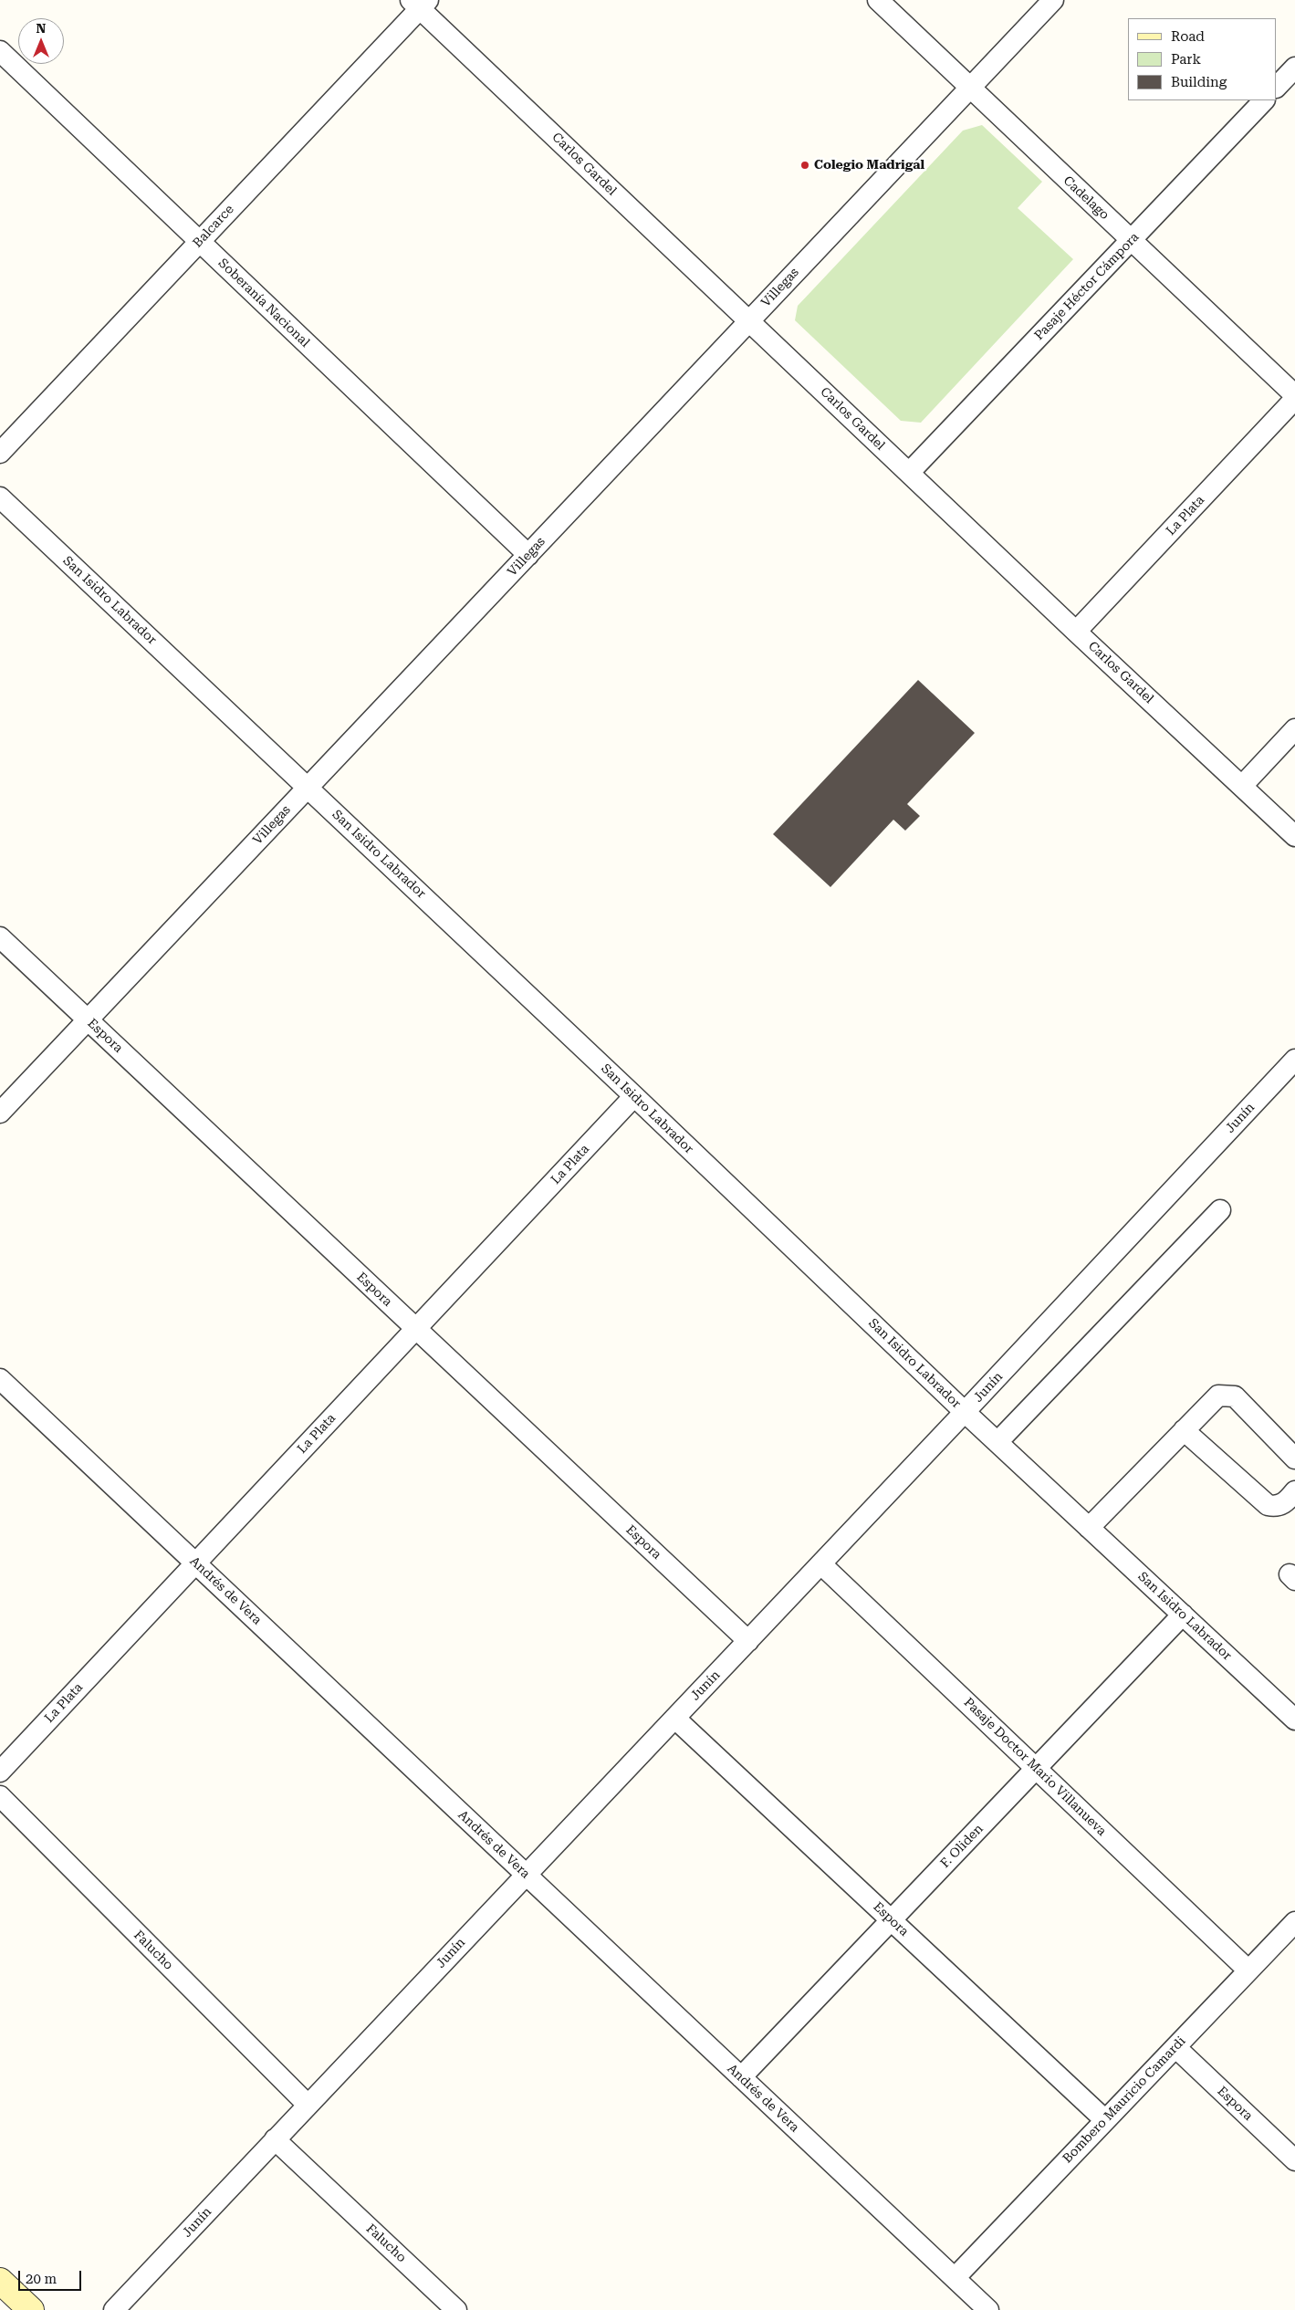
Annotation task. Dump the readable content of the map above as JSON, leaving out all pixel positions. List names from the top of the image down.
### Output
{
  "streets": {
    "street": [
      "Carlos Gardel",
      "Cadelago",
      "Balcarce",
      "Pasaje Héctor Cámpora",
      "Villegas",
      "Soberanía Nacional",
      "La Plata",
      "San Isidro Labrador",
      "Espora",
      "Junín",
      "Andrés de Vera",
      "Pasaje Doctor Mario Villanueva",
      "F. Oliden",
      "Falucho",
      "Bombero Mauricio Camardi"
    ]
  },
  "crossings": [
    ["Carlos Gardel", "Balcarce"],
    ["Carlos Gardel", "Pasaje Héctor Cámpora"],
    ["Carlos Gardel", "Villegas"],
    ["Carlos Gardel", "La Plata"],
    ["Cadelago", "Pasaje Héctor Cámpora"],
    ["Cadelago", "Villegas"],
    ["Balcarce", "Soberanía Nacional"],
    ["Villegas", "Soberanía Nacional"],
    ["Villegas", "San Isidro Labrador"],
    ["Villegas", "Espora"],
    ["La Plata", "San Isidro Labrador"],
    ["La Plata", "Espora"],
    ["La Plata", "Andrés de Vera"],
    ["San Isidro Labrador", "Junín"],
    ["San Isidro Labrador", "F. Oliden"],
    ["Espora", "Junín"],
    ["Espora", "F. Oliden"],
    ["Espora", "Bombero Mauricio Camardi"],
    ["Junín", "Andrés de Vera"],
    ["Junín", "Pasaje Doctor Mario Villanueva"],
    ["Junín", "Falucho"],
    ["Andrés de Vera", "F. Oliden"],
    ["Andrés de Vera", "Bombero Mauricio Camardi"],
    ["Pasaje Doctor Mario Villanueva", "F. Oliden"],
    ["Pasaje Doctor Mario Villanueva", "Bombero Mauricio Camardi"]
  ],
  "places": ["Colegio Madrigal"],
  "legend": ["Road", "Park", "Building"],
  "scale_bar": "20 m",
  "north": "top"
}
